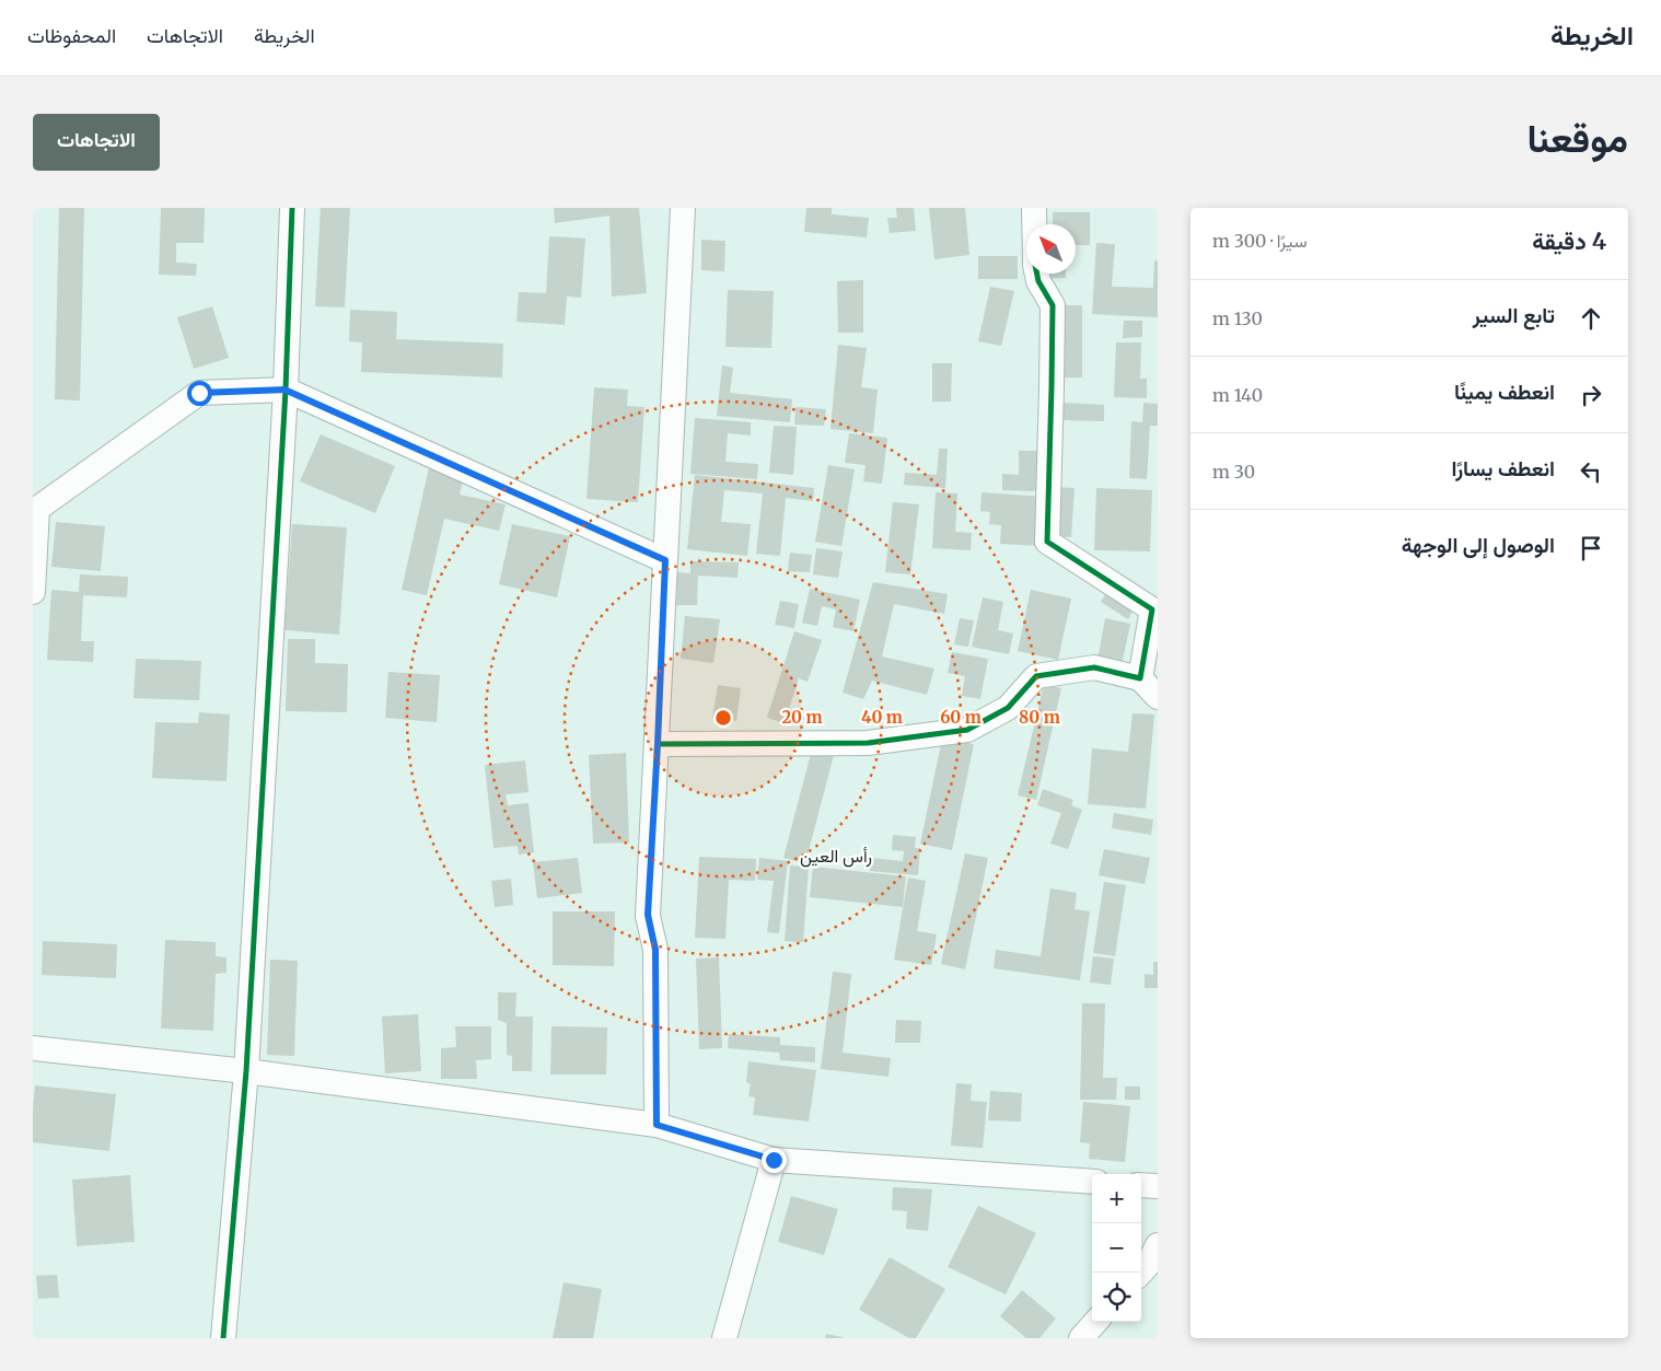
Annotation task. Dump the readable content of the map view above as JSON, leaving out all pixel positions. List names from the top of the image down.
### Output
{
  "districts": ["رأس العين"],
  "north": "top left",
  "page": {
    "header": "الخريطة",
    "nav": ["الخريطة", "الاتجاهات", "المحفوظات"],
    "title": "موقعنا",
    "buttons": "الاتجاهات",
    "heading": ["4 دقيقة", "سيرًا · 300 m"],
    "list": [
      ["تابع السير", "130 m"],
      ["انعطف يمينًا", "140 m"],
      ["انعطف يسارًا", "30 m"],
      "الوصول إلى الوجهة"
    ],
    "map_buttons": ["+", "−"]
  },
  "rings": [
    "20 m",
    "40 m",
    "60 m",
    "80 m"
  ]
}
